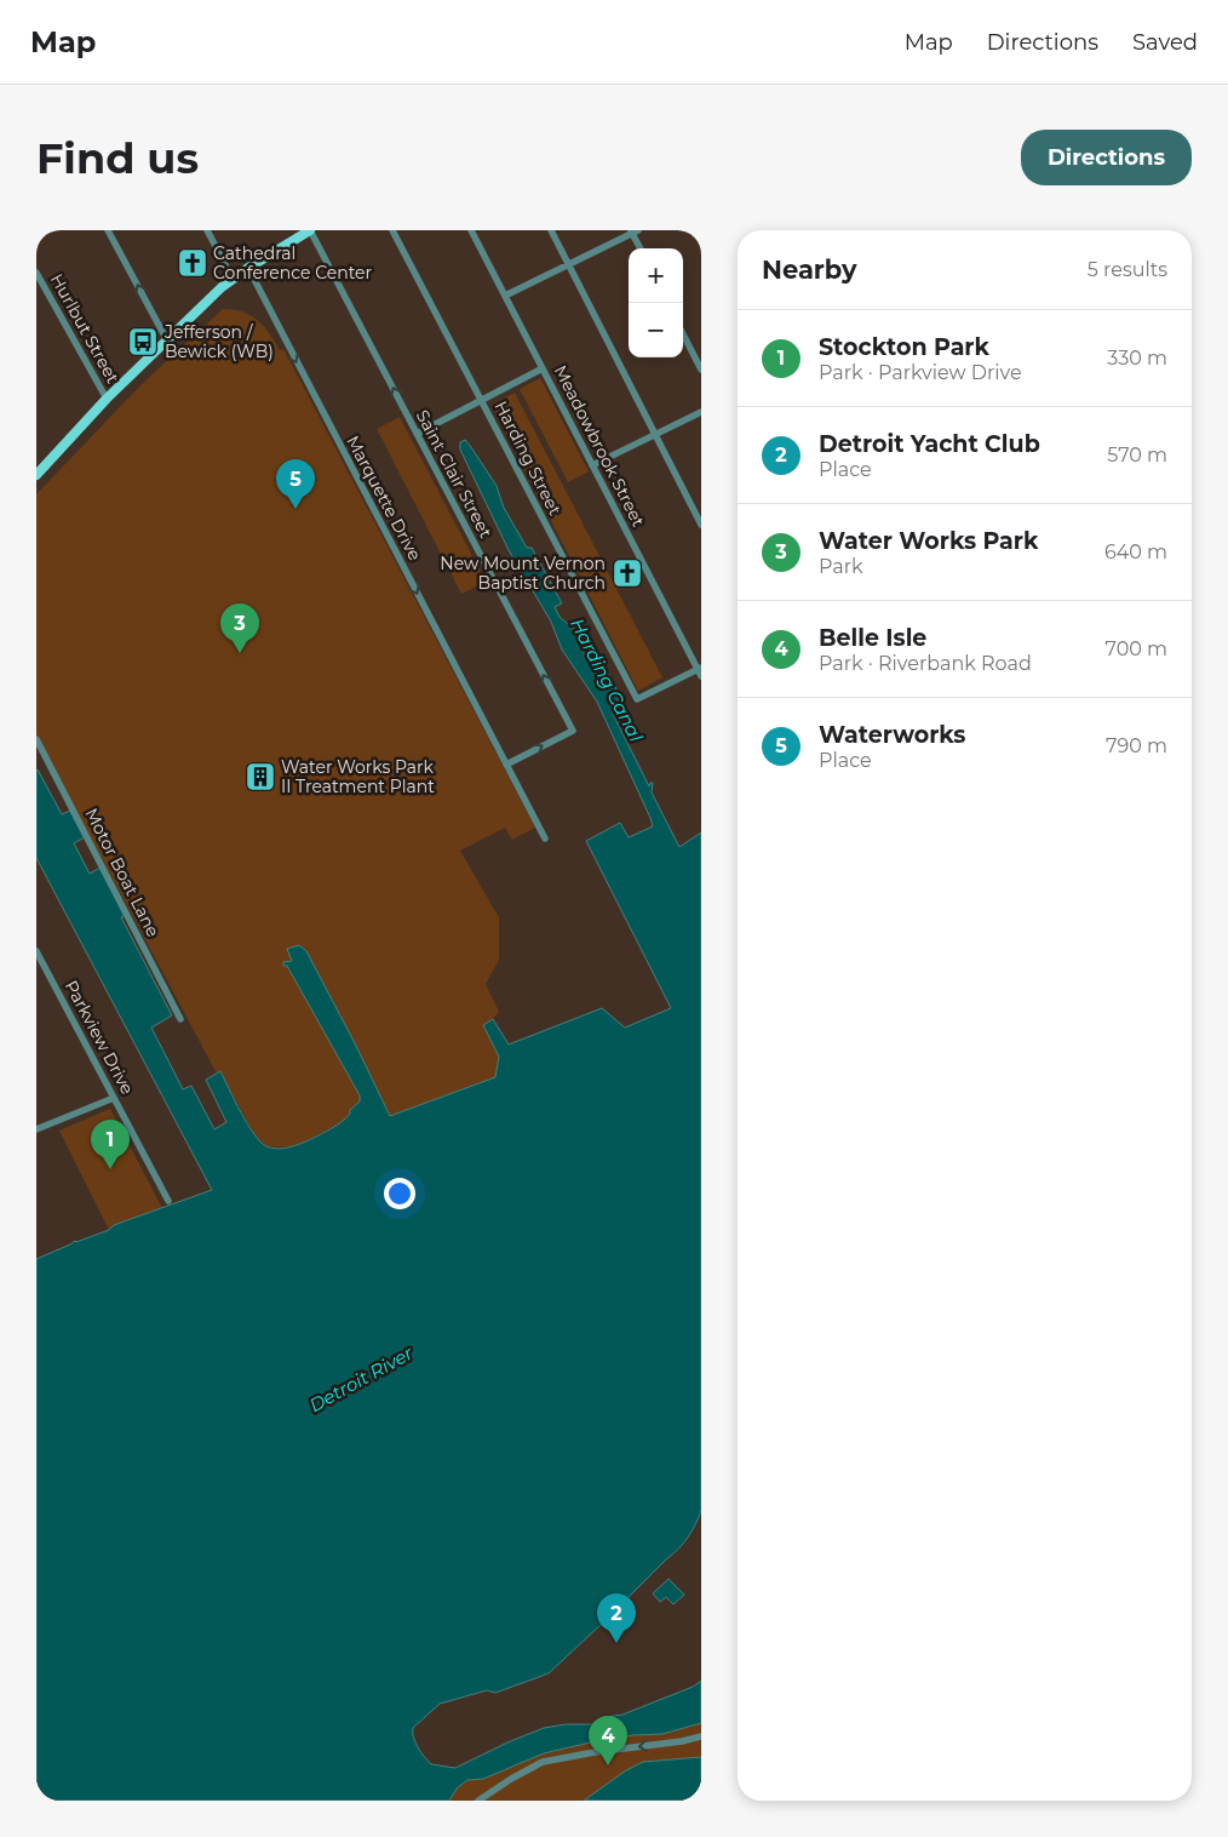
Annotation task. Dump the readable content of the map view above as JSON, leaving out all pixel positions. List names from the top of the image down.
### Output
{
  "streets": {
    "street": [
      "Hurlbut Street",
      "Meadowbrook Street",
      "Harding Street",
      "Saint Clair Street",
      "Marquette Drive",
      "Motor Boat Lane",
      "Parkview Drive"
    ]
  },
  "crossings": [
    ["Meadowbrook Street", "Harding Street"],
    ["Saint Clair Street", "Marquette Drive"]
  ],
  "one_way": ["Saint Clair Street", "Marquette Drive"],
  "water": ["Harding Canal", "Detroit River"],
  "places": {
    "church": ["Cathedral Conference Center", "New Mount Vernon Baptist Church"],
    "bus stop": ["Jefferson / Bewick (WB)"],
    "building": ["Water Works Park II Treatment Plant"]
  },
  "page": {
    "header": "Map",
    "nav": ["Map", "Directions", "Saved"],
    "buttons": "Directions",
    "title": "Find us",
    "heading": ["Nearby", "5 results"],
    "map_buttons": ["+", "−"],
    "list": [
      {
        "mark": "1",
        "name": "Stockton Park",
        "note": "Park · Parkview Drive",
        "value": "330 m"
      },
      {
        "mark": "2",
        "name": "Detroit Yacht Club",
        "note": "Place",
        "value": "570 m"
      },
      {
        "mark": "3",
        "name": "Water Works Park",
        "note": "Park",
        "value": "640 m"
      },
      {
        "mark": "4",
        "name": "Belle Isle",
        "note": "Park · Riverbank Road",
        "value": "700 m"
      },
      {
        "mark": "5",
        "name": "Waterworks",
        "note": "Place",
        "value": "790 m"
      }
    ],
    "pins": [
      "5",
      "3",
      "1",
      "2",
      "4"
    ]
  }
}
